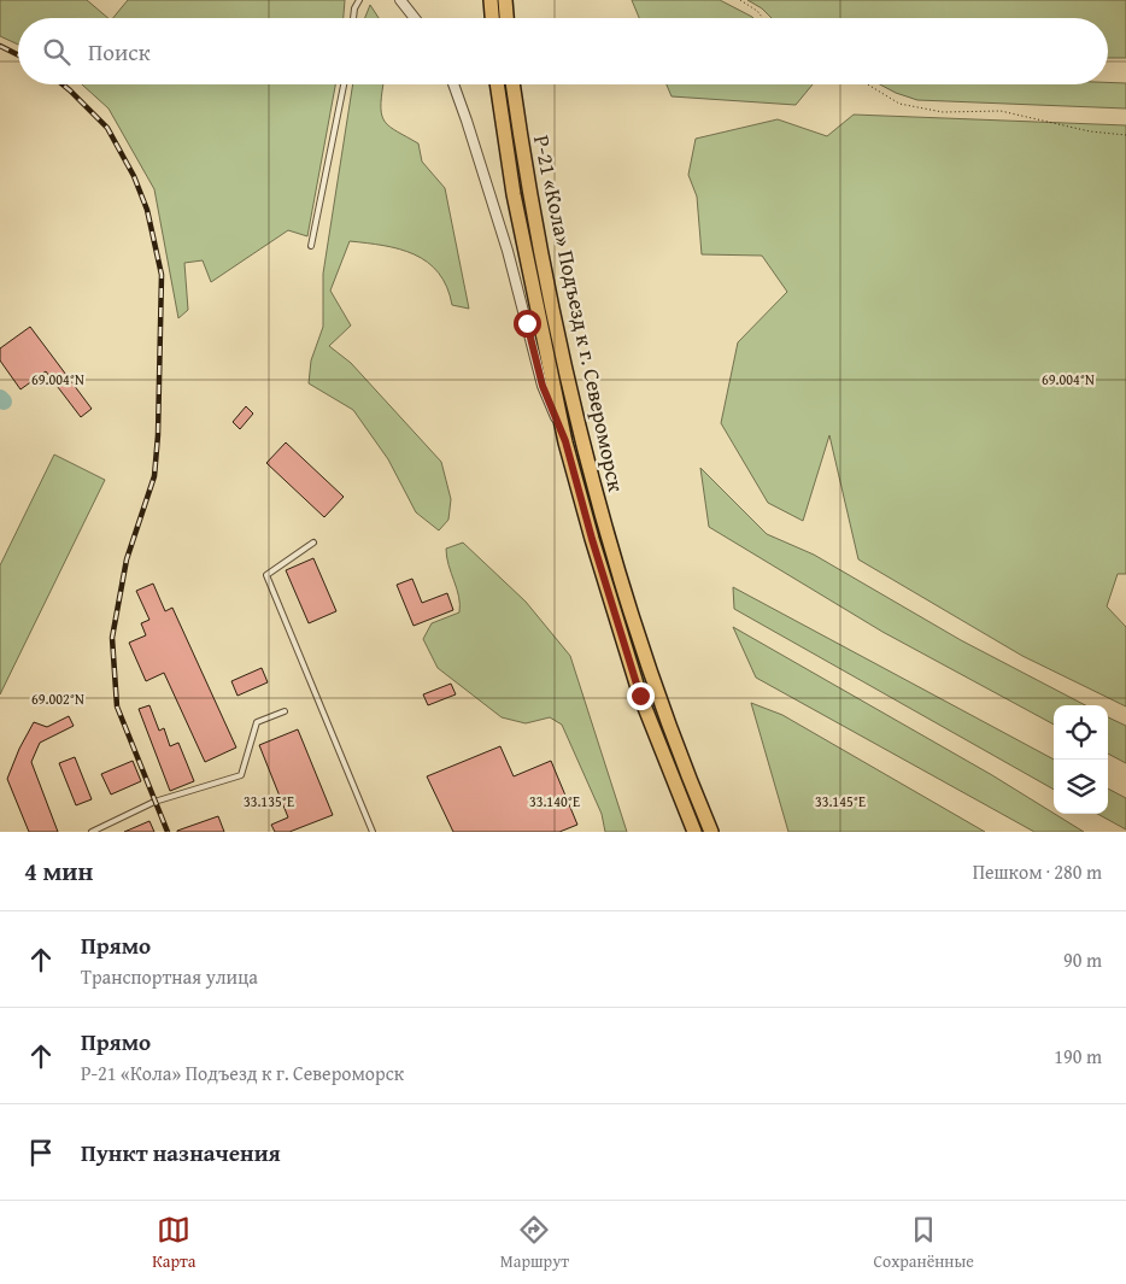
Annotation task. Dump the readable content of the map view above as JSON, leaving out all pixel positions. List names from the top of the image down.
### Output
{
  "streets": {
    "main road": ["Р-21 «Кола» Подъезд к г. Североморск"]
  },
  "page": {
    "search": "Поиск",
    "heading": ["4 мин", "Пешком · 280 m"],
    "list": [
      ["Прямо", "Транспортная улица", "90 m"],
      ["Прямо", "Р-21 «Кола» Подъезд к г. Североморск", "190 m"],
      "Пункт назначения"
    ],
    "nav": ["Карта", "Маршрут", "Сохранённые"]
  },
  "coordinates": [
    "69.004°N",
    "69.002°N",
    "33.135°E",
    "33.140°E",
    "33.145°E"
  ]
}
